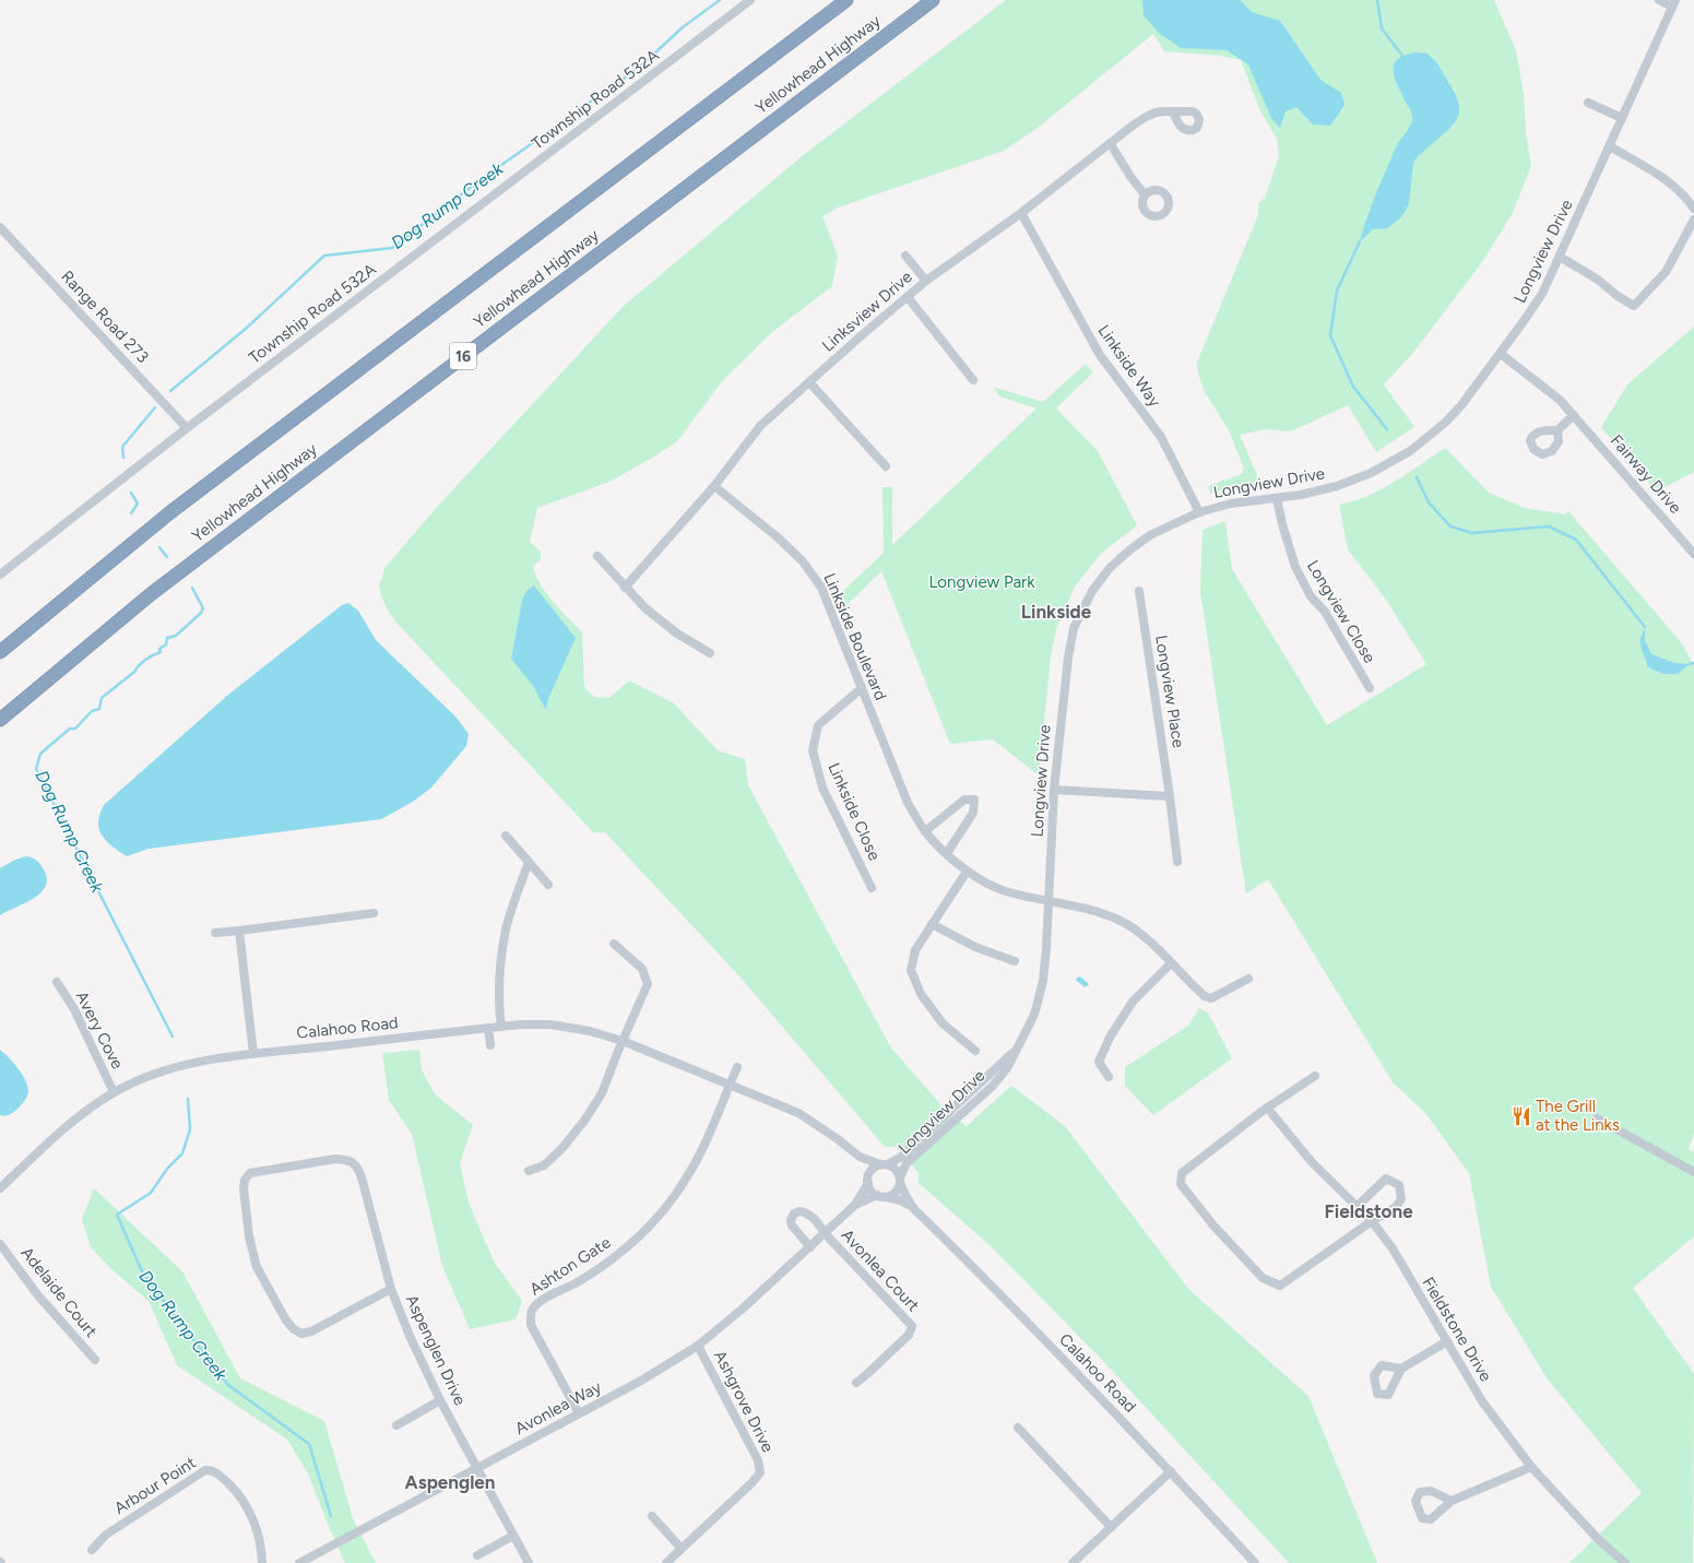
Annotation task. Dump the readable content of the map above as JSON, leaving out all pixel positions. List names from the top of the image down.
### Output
{
  "streets": {
    "highway": ["Yellowhead Highway", "16"],
    "street": [
      "Township Road 532A",
      "Longview Drive",
      "Linksview Drive",
      "Range Road 273",
      "Linkside Way",
      "Fairway Drive",
      "Longview Close",
      "Linkside Boulevard",
      "Longview Place",
      "Linkside Close",
      "Calahoo Road",
      "Avery Cove",
      "Ashton Gate",
      "Avonlea Court",
      "Adelaide Court",
      "Fieldstone Drive",
      "Aspenglen Drive",
      "Ashgrove Drive",
      "Avonlea Way",
      "Arbour Point"
    ]
  },
  "crossings": [
    ["Township Road 532A", "Range Road 273"],
    ["Longview Drive", "Linkside Way"],
    ["Longview Drive", "Fairway Drive"],
    ["Longview Drive", "Longview Close"],
    ["Longview Drive", "Linkside Boulevard"],
    ["Longview Drive", "Calahoo Road"],
    ["Longview Drive", "Avonlea Way"],
    ["Linksview Drive", "Linkside Way"],
    ["Linksview Drive", "Linkside Boulevard"],
    ["Linkside Boulevard", "Linkside Close"],
    ["Calahoo Road", "Avery Cove"],
    ["Calahoo Road", "Ashton Gate"],
    ["Calahoo Road", "Avonlea Way"],
    ["Ashton Gate", "Avonlea Way"],
    ["Avonlea Court", "Avonlea Way"],
    ["Aspenglen Drive", "Avonlea Way"],
    ["Ashgrove Drive", "Avonlea Way"]
  ],
  "districts": ["Linkside", "Fieldstone", "Aspenglen"],
  "water": ["Dog Rump Creek"],
  "parks": ["Longview Park"],
  "places": {
    "restaurant": ["The Grill at the Links"]
  }
}
